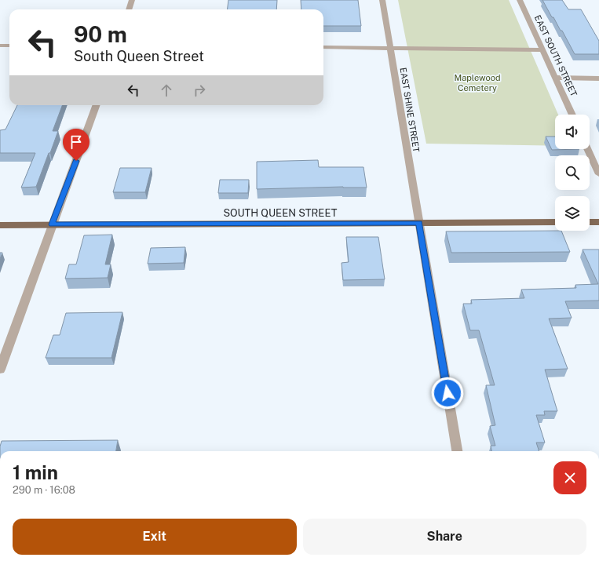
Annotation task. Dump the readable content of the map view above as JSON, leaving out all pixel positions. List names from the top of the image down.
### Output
{
  "streets": {
    "main road": ["SOUTH QUEEN STREET"],
    "street": ["EAST SOUTH STREET", "EAST SHINE STREET"]
  },
  "crossings": [
    ["EAST SHINE STREET", "SOUTH QUEEN STREET"]
  ],
  "parks": ["Maplewood Cemetery"],
  "page": {
    "turn": ["90 m", "South Queen Street"],
    "heading": ["1 min", "290 m · 16:08"],
    "buttons": ["Exit", "Share"]
  }
}
